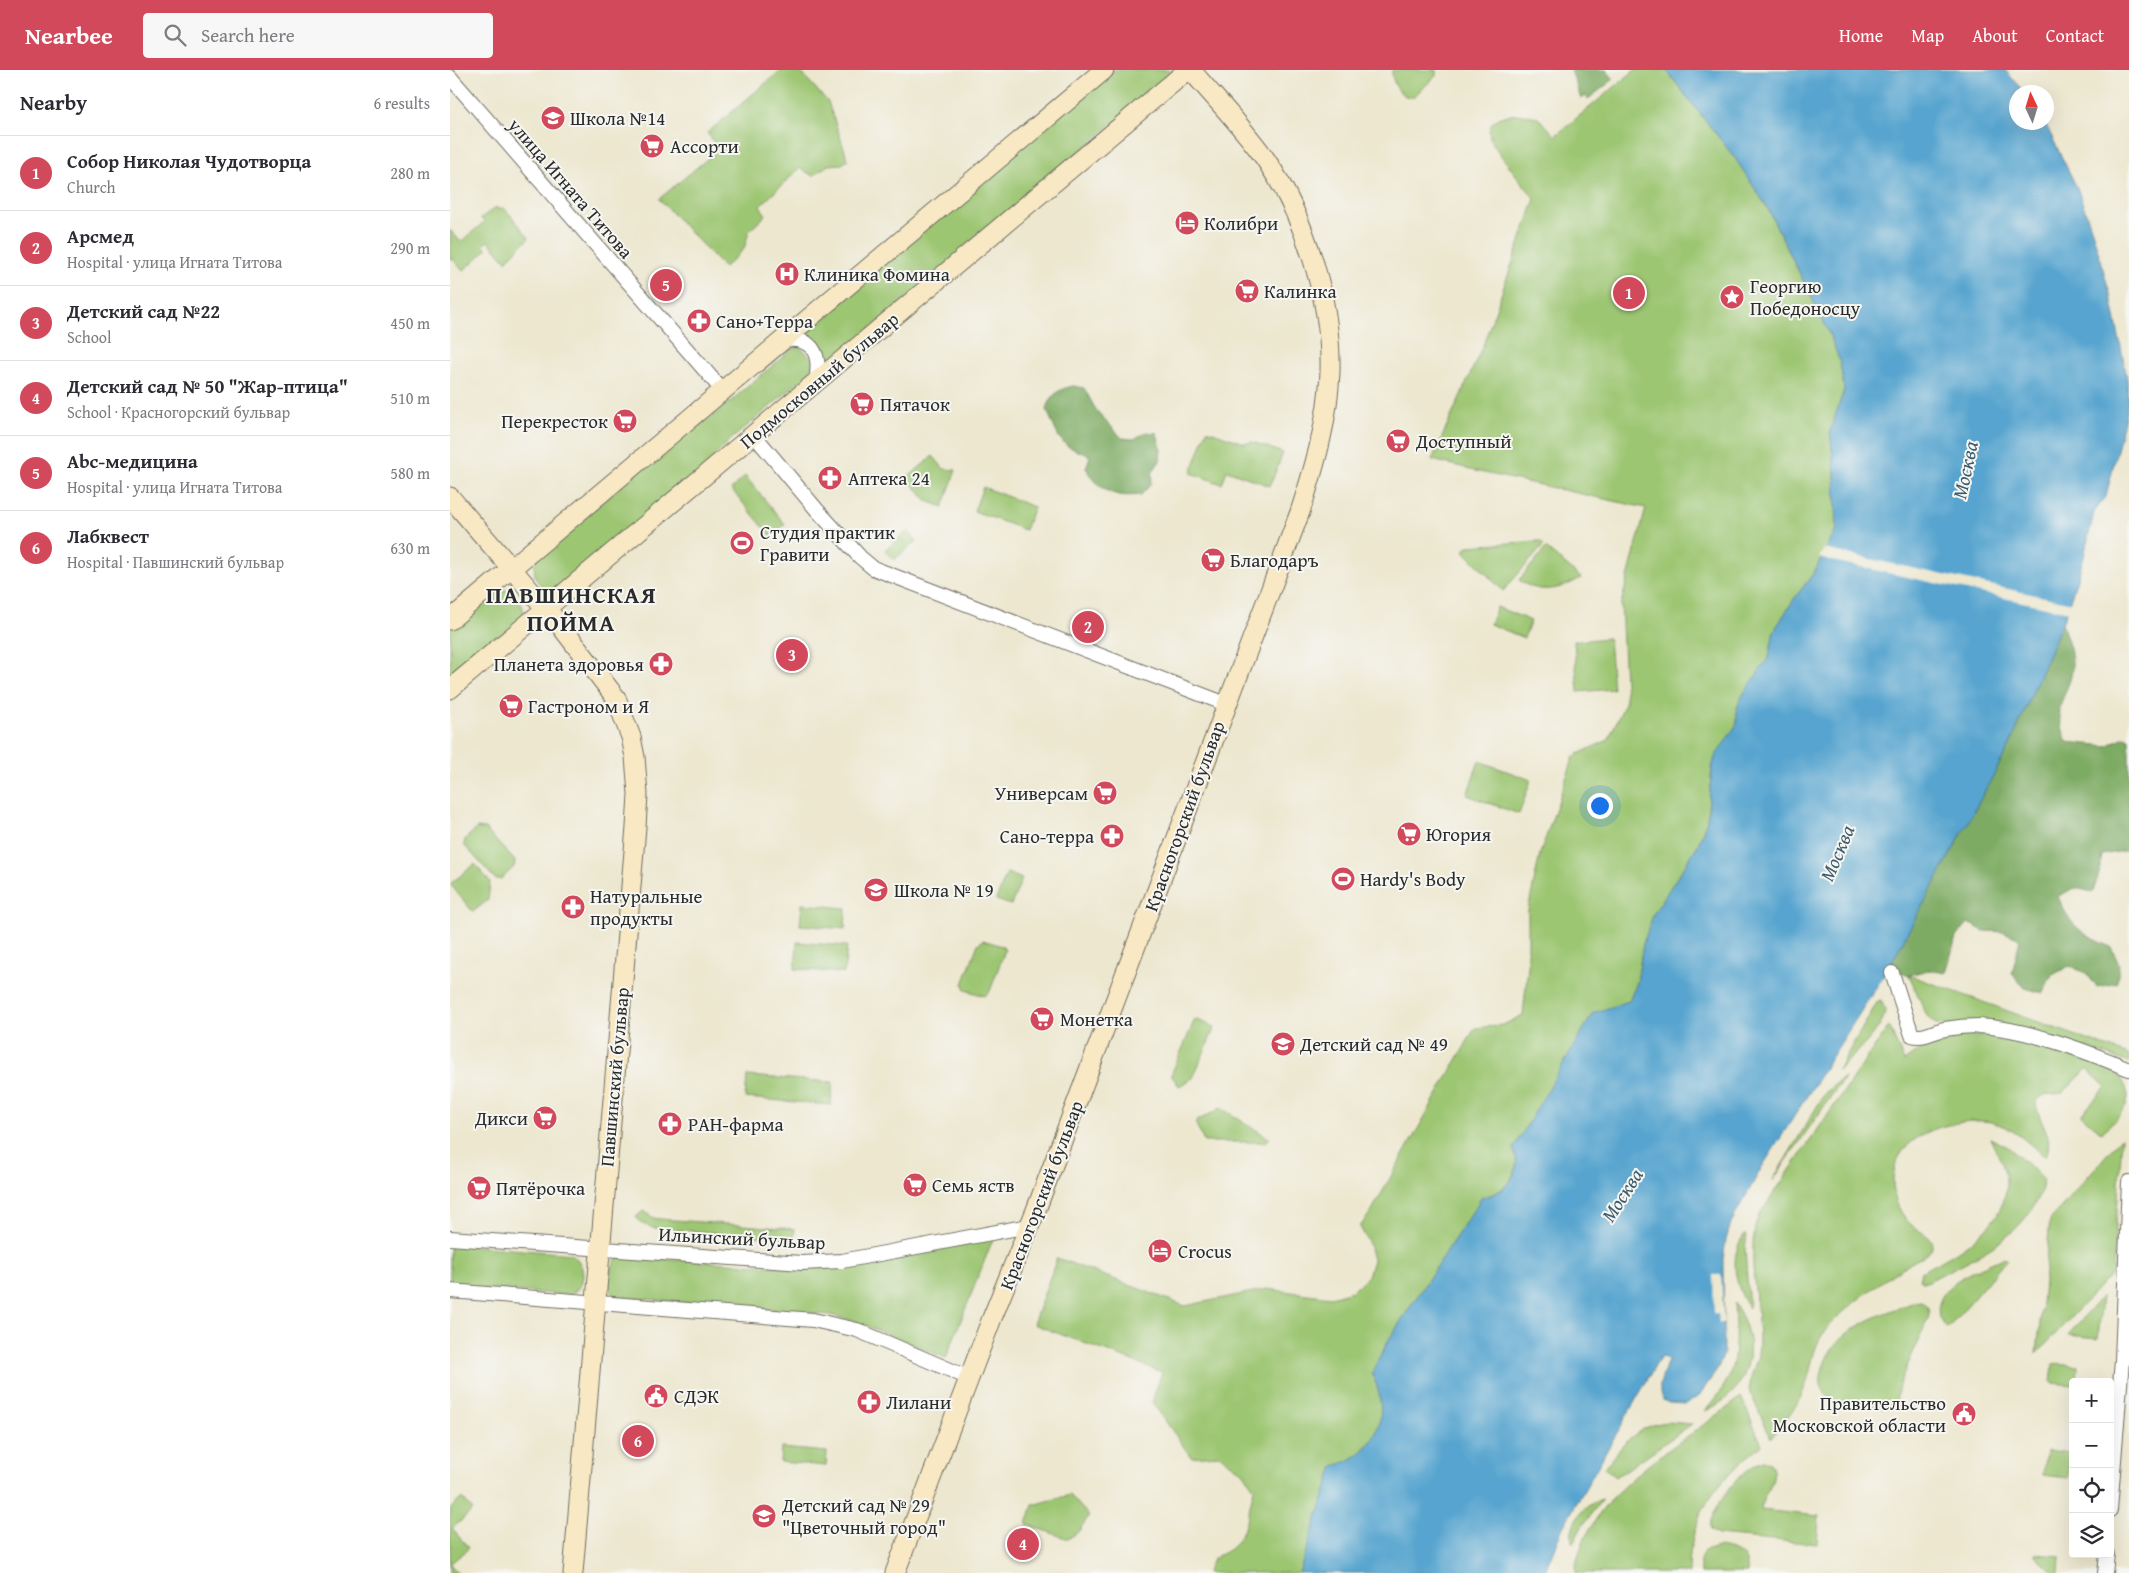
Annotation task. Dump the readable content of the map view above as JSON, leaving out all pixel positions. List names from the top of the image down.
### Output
{
  "streets": {
    "street": [
      "улица Игната Титова",
      "Подмосковный бульвар",
      "Красногорский бульвар",
      "Павшинский бульвар",
      "Ильинский бульвар"
    ]
  },
  "crossings": [
    ["Подмосковный бульвар", "Красногорский бульвар"],
    ["Подмосковный бульвар", "Павшинский бульвар"],
    ["Красногорский бульвар", "Ильинский бульвар"],
    ["Павшинский бульвар", "Ильинский бульвар"]
  ],
  "districts": ["ПАВШИНСКАЯ ПОЙМА"],
  "water": ["Москва"],
  "places": {
    "school or university": [
      "Школа №14",
      "Школа № 19",
      "Детский сад № 49",
      "Детский сад № 29 \"Цветочный город\""
    ],
    "supermarket": [
      "Ассорти",
      "Калинка",
      "Пятачок",
      "Перекресток",
      "Доступный",
      "Благодаръ",
      "Гастроном и Я",
      "Универсам",
      "Югория",
      "Монетка",
      "Дикси",
      "Семь яств",
      "Пятёрочка"
    ],
    "hotel": ["Колибри", "Crocus"],
    "hospital": ["Клиника Фомина"],
    "place": ["Георгию Победоносцу"],
    "pharmacy": [
      "Сано+Терра",
      "Аптека 24",
      "Планета здоровья",
      "Сано-терра",
      "Натуральные продукты",
      "РАН-фарма",
      "Лилани"
    ],
    "sports": ["Студия практик Гравити", "Hardy's Body"],
    "public building": ["СДЭК", "Правительство Московской области"]
  },
  "north": "top",
  "page": {
    "header": "Nearbee",
    "search": "Search here",
    "nav": [
      "Home",
      "Map",
      "About",
      "Contact"
    ],
    "heading": ["Nearby", "6 results"],
    "list": [
      {
        "mark": "1",
        "name": "Собор Николая Чудотворца",
        "note": "Church",
        "value": "280 m"
      },
      {
        "mark": "2",
        "name": "Арсмед",
        "note": "Hospital · улица Игната Титова",
        "value": "290 m"
      },
      {
        "mark": "3",
        "name": "Детский сад №22",
        "note": "School",
        "value": "450 m"
      },
      {
        "mark": "4",
        "name": "Детский сад № 50 \"Жар-птица\"",
        "note": "School · Красногорский бульвар",
        "value": "510 m"
      },
      {
        "mark": "5",
        "name": "Abc-медицина",
        "note": "Hospital · улица Игната Титова",
        "value": "580 m"
      },
      {
        "mark": "6",
        "name": "Лабквест",
        "note": "Hospital · Павшинский бульвар",
        "value": "630 m"
      }
    ],
    "pins": [
      "5",
      "1",
      "2",
      "3",
      "6",
      "4"
    ],
    "map_buttons": ["+", "−"]
  }
}
